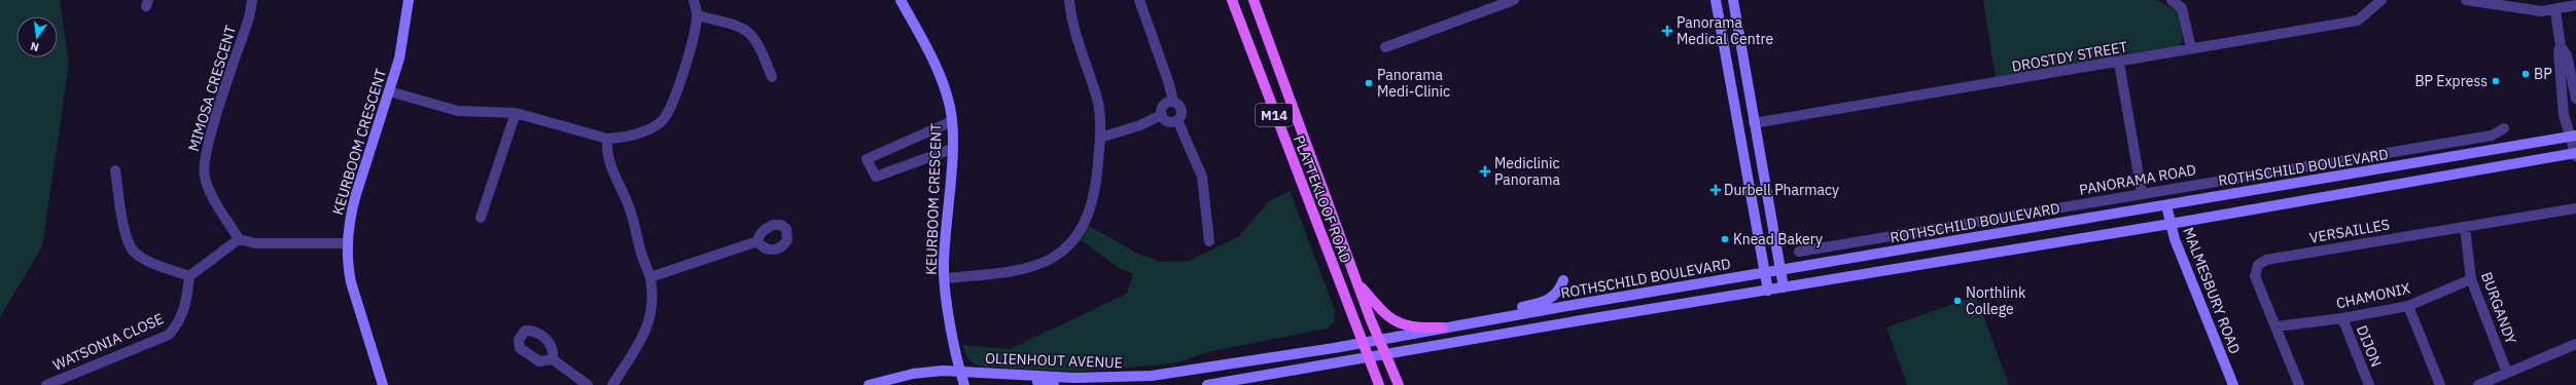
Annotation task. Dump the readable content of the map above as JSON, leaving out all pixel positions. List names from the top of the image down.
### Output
{
  "streets": {
    "main road": ["M14", "PLATTEKLOOF ROAD"],
    "street": [
      "DROSTDY STREET",
      "MIMOSA CRESCENT",
      "KEURBOOM CRESCENT",
      "ROTHSCHILD BOULEVARD",
      "PANORAMA ROAD",
      "VERSAILLES",
      "MALMESBURY ROAD",
      "CHAMONIX",
      "BURGANDY",
      "WATSONIA CLOSE",
      "DIJON",
      "OLIENHOUT AVENUE"
    ]
  },
  "crossings": [
    ["KEURBOOM CRESCENT", "OLIENHOUT AVENUE"],
    ["ROTHSCHILD BOULEVARD", "PLATTEKLOOF ROAD"],
    ["ROTHSCHILD BOULEVARD", "MALMESBURY ROAD"],
    ["ROTHSCHILD BOULEVARD", "OLIENHOUT AVENUE"],
    ["PLATTEKLOOF ROAD", "OLIENHOUT AVENUE"],
    ["VERSAILLES", "CHAMONIX"],
    ["VERSAILLES", "BURGANDY"],
    ["CHAMONIX", "BURGANDY"],
    ["CHAMONIX", "DIJON"]
  ],
  "places": {
    "health": ["Panorama Medical Centre", "Mediclinic Panorama", "Durbell Pharmacy"],
    "other": [
      "BP",
      "BP Express",
      "Panorama Medi-Clinic",
      "Knead Bakery",
      "Northlink College"
    ]
  },
  "north": "bottom"
}
